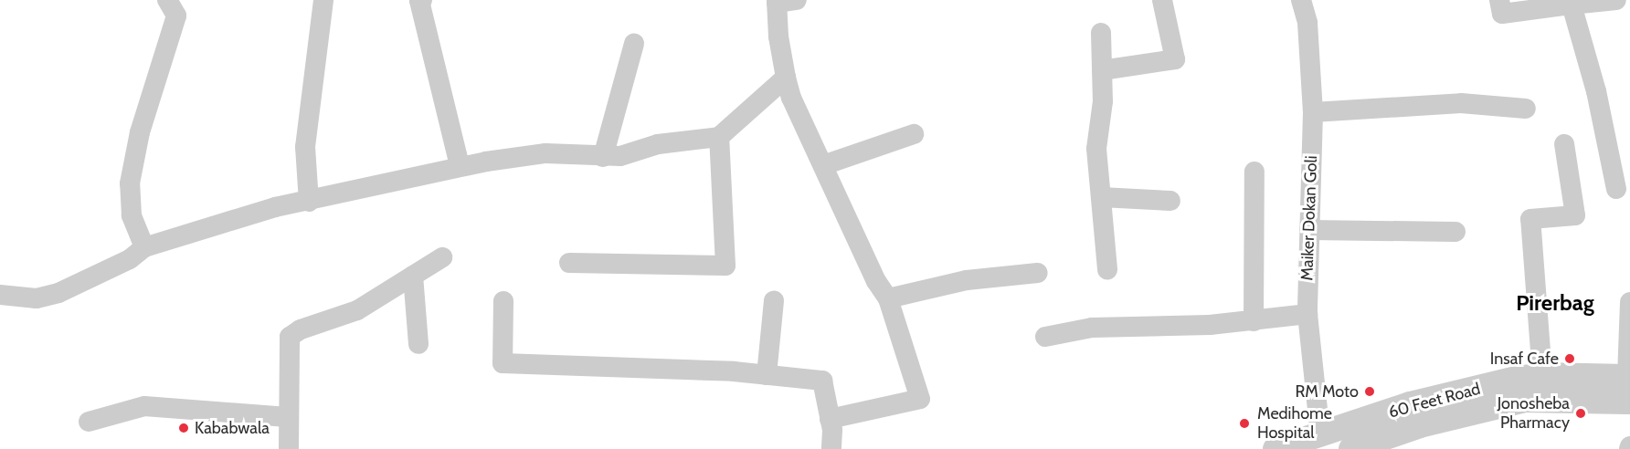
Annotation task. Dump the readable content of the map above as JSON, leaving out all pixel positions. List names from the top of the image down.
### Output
{
  "streets": {
    "street": ["Maiker Dokan Goli", "60 Feet Road"]
  },
  "crossings": [
    ["Maiker Dokan Goli", "60 Feet Road"]
  ],
  "districts": ["Pirerbag"],
  "places": [
    "Insaf Cafe",
    "RM Moto",
    "Jonosheba Pharmacy",
    "Medihome Hospital",
    "Kababwala"
  ]
}
